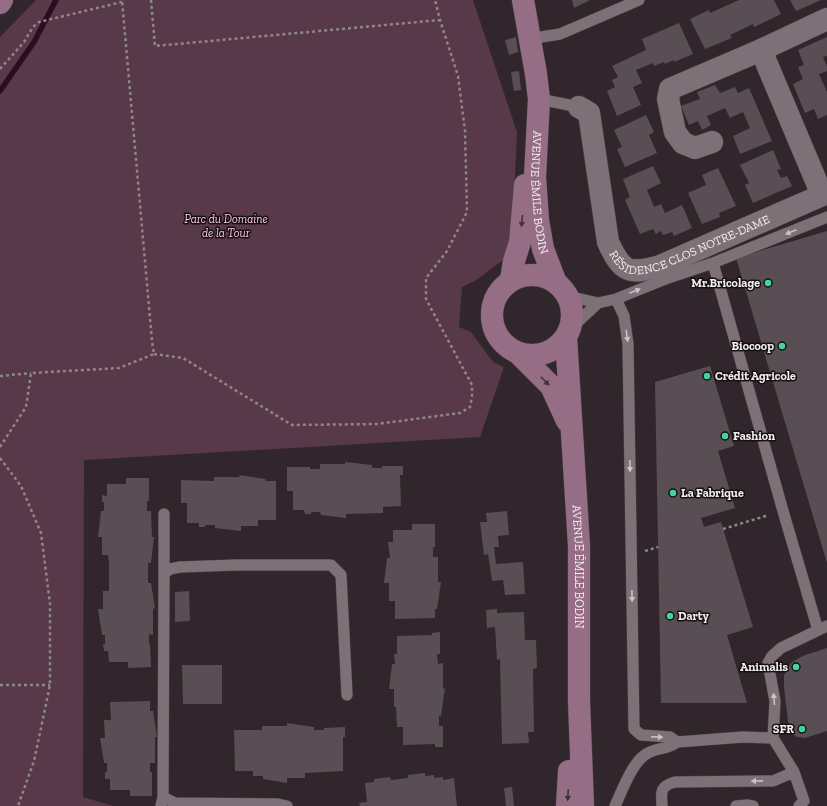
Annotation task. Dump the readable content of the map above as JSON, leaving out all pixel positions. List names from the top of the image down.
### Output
{
  "streets": {
    "main road": ["AVENUE ÉMILE BODIN"],
    "street": ["RÉSIDENCE CLOS NOTRE-DAME"]
  },
  "parks": ["Parc du Domaine de la Tour"],
  "places": [
    "Mr.Bricolage",
    "Biocoop",
    "Crédit Agricole",
    "Fashion",
    "La Fabrique",
    "Darty",
    "Animalis",
    "SFR"
  ]
}
